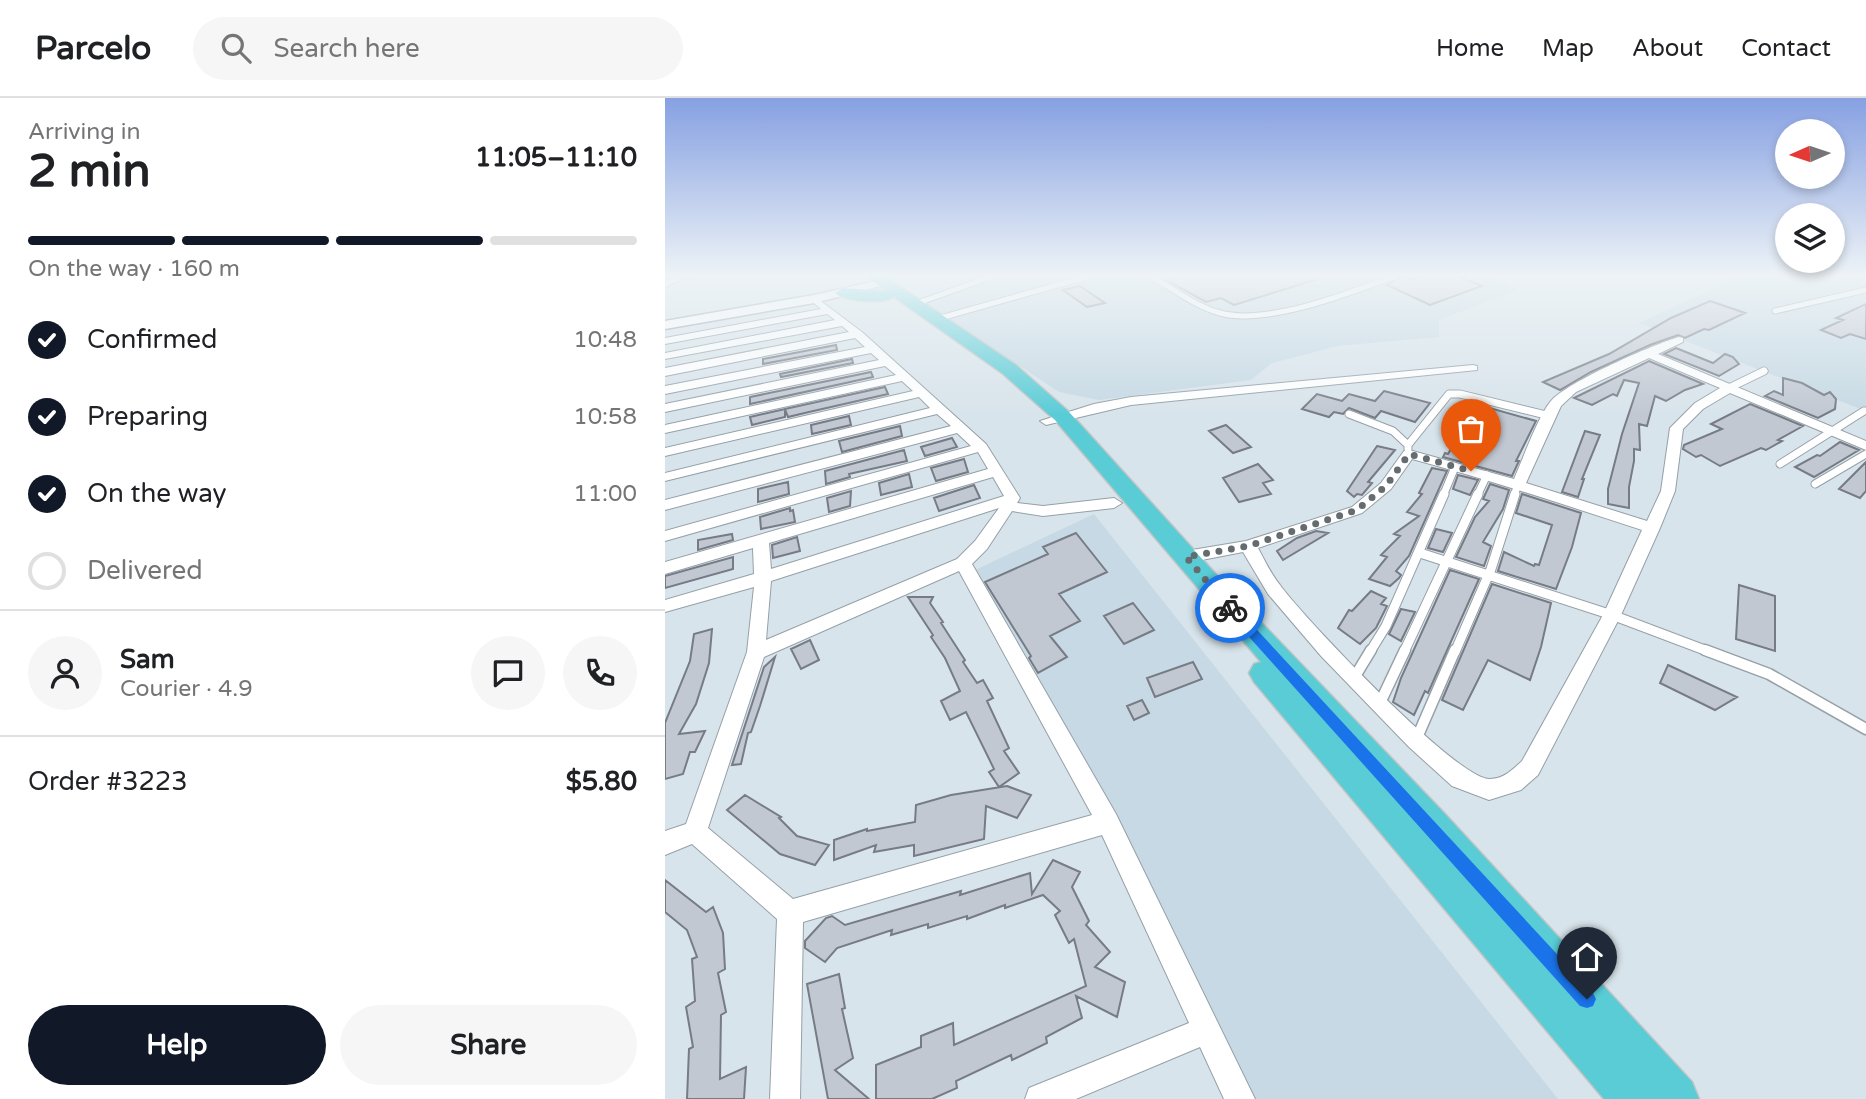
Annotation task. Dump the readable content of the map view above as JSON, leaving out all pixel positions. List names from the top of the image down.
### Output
{
  "north": "left",
  "page": {
    "header": "Parcelo",
    "search": "Search here",
    "nav": [
      "Home",
      "Map",
      "About",
      "Contact"
    ],
    "heading": ["2 min", "Arriving in", "11:05–11:10"],
    "panel": [
      "Sam",
      "Courier · 4.9",
      "Order #3223",
      "$5.80"
    ],
    "bar": "On the way · 160 m",
    "list": [
      ["Confirmed", "10:48"],
      ["Preparing", "10:58"],
      ["On the way", "11:00"],
      "Delivered"
    ],
    "buttons": ["Help", "Share"]
  }
}
